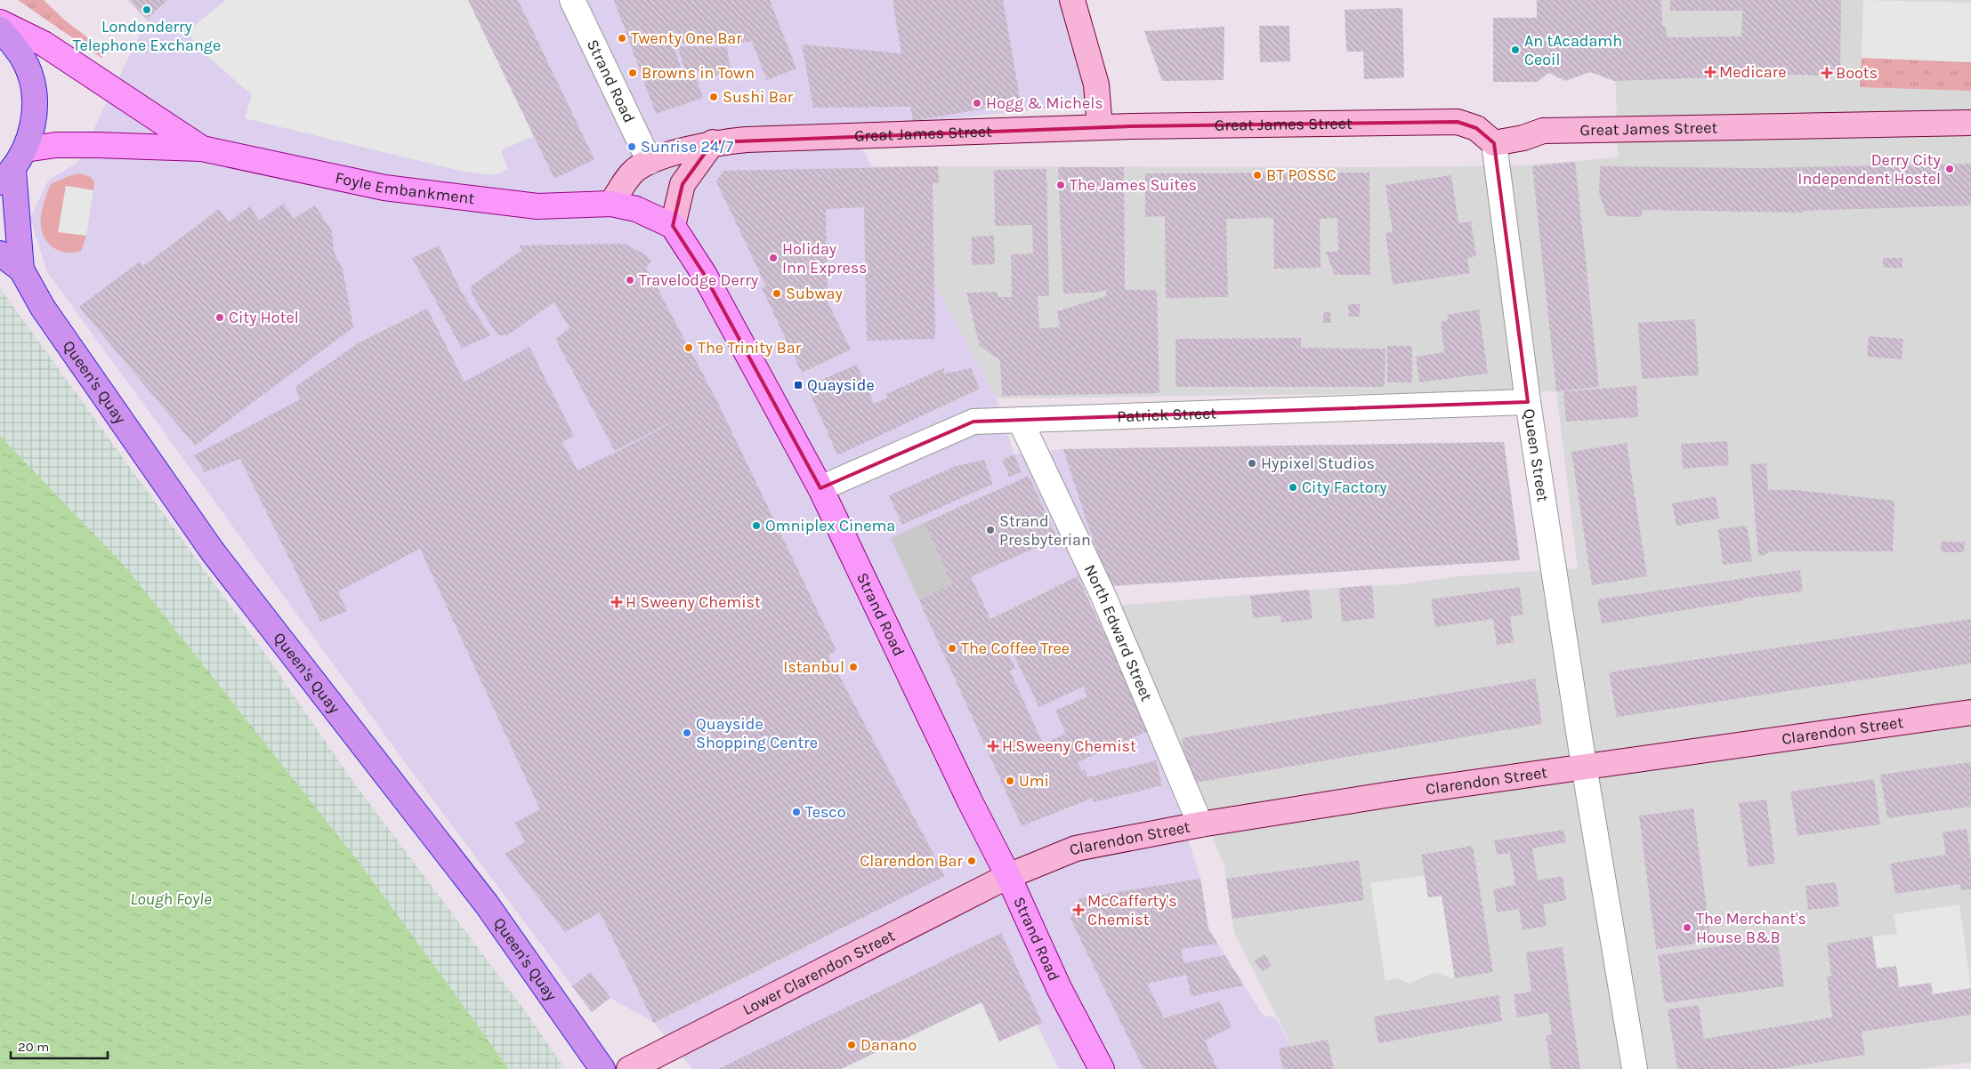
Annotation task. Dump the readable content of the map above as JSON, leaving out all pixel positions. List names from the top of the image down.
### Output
{
  "streets": {
    "highway": ["Queen's Quay"],
    "main road": [
      "Strand Road",
      "Great James Street",
      "Foyle Embankment",
      "Clarendon Street",
      "Lower Clarendon Street"
    ],
    "street": ["Patrick Street", "Queen Street", "North Edward Street"]
  },
  "crossings": [
    ["Strand Road", "Great James Street"],
    ["Strand Road", "Patrick Street"],
    ["Strand Road", "Clarendon Street"],
    ["Strand Road", "Lower Clarendon Street"],
    ["Great James Street", "Foyle Embankment"],
    ["Great James Street", "Queen Street"],
    ["Patrick Street", "Queen Street"],
    ["Patrick Street", "North Edward Street"],
    ["Queen Street", "Clarendon Street"],
    ["North Edward Street", "Clarendon Street"],
    ["Clarendon Street", "Lower Clarendon Street"]
  ],
  "water": ["Lough Foyle"],
  "places": {
    "other": [
      "Londonderry Telephone Exchange",
      "Twenty One Bar",
      "An tAcadamh Ceoil",
      "Browns in Town",
      "Sushi Bar",
      "Hogg & Michels",
      "Sunrise 24/7",
      "Derry City Independent Hostel",
      "BT POSSC",
      "The James Suites",
      "Holiday Inn Express",
      "Travelodge Derry",
      "Subway",
      "City Hotel",
      "The Trinity Bar",
      "Hypixel Studios",
      "City Factory",
      "Omniplex Cinema",
      "Strand Presbyterian",
      "The Coffee Tree",
      "Istanbul",
      "Quayside Shopping Centre",
      "Umi",
      "Tesco",
      "Clarendon Bar",
      "The Merchant's House B&B",
      "Danano"
    ],
    "health": [
      "Medicare",
      "Boots",
      "H Sweeny Chemist",
      "H.Sweeny Chemist",
      "McCafferty's Chemist"
    ],
    "transit": ["Quayside"]
  },
  "scale_bar": "20 m"
}
